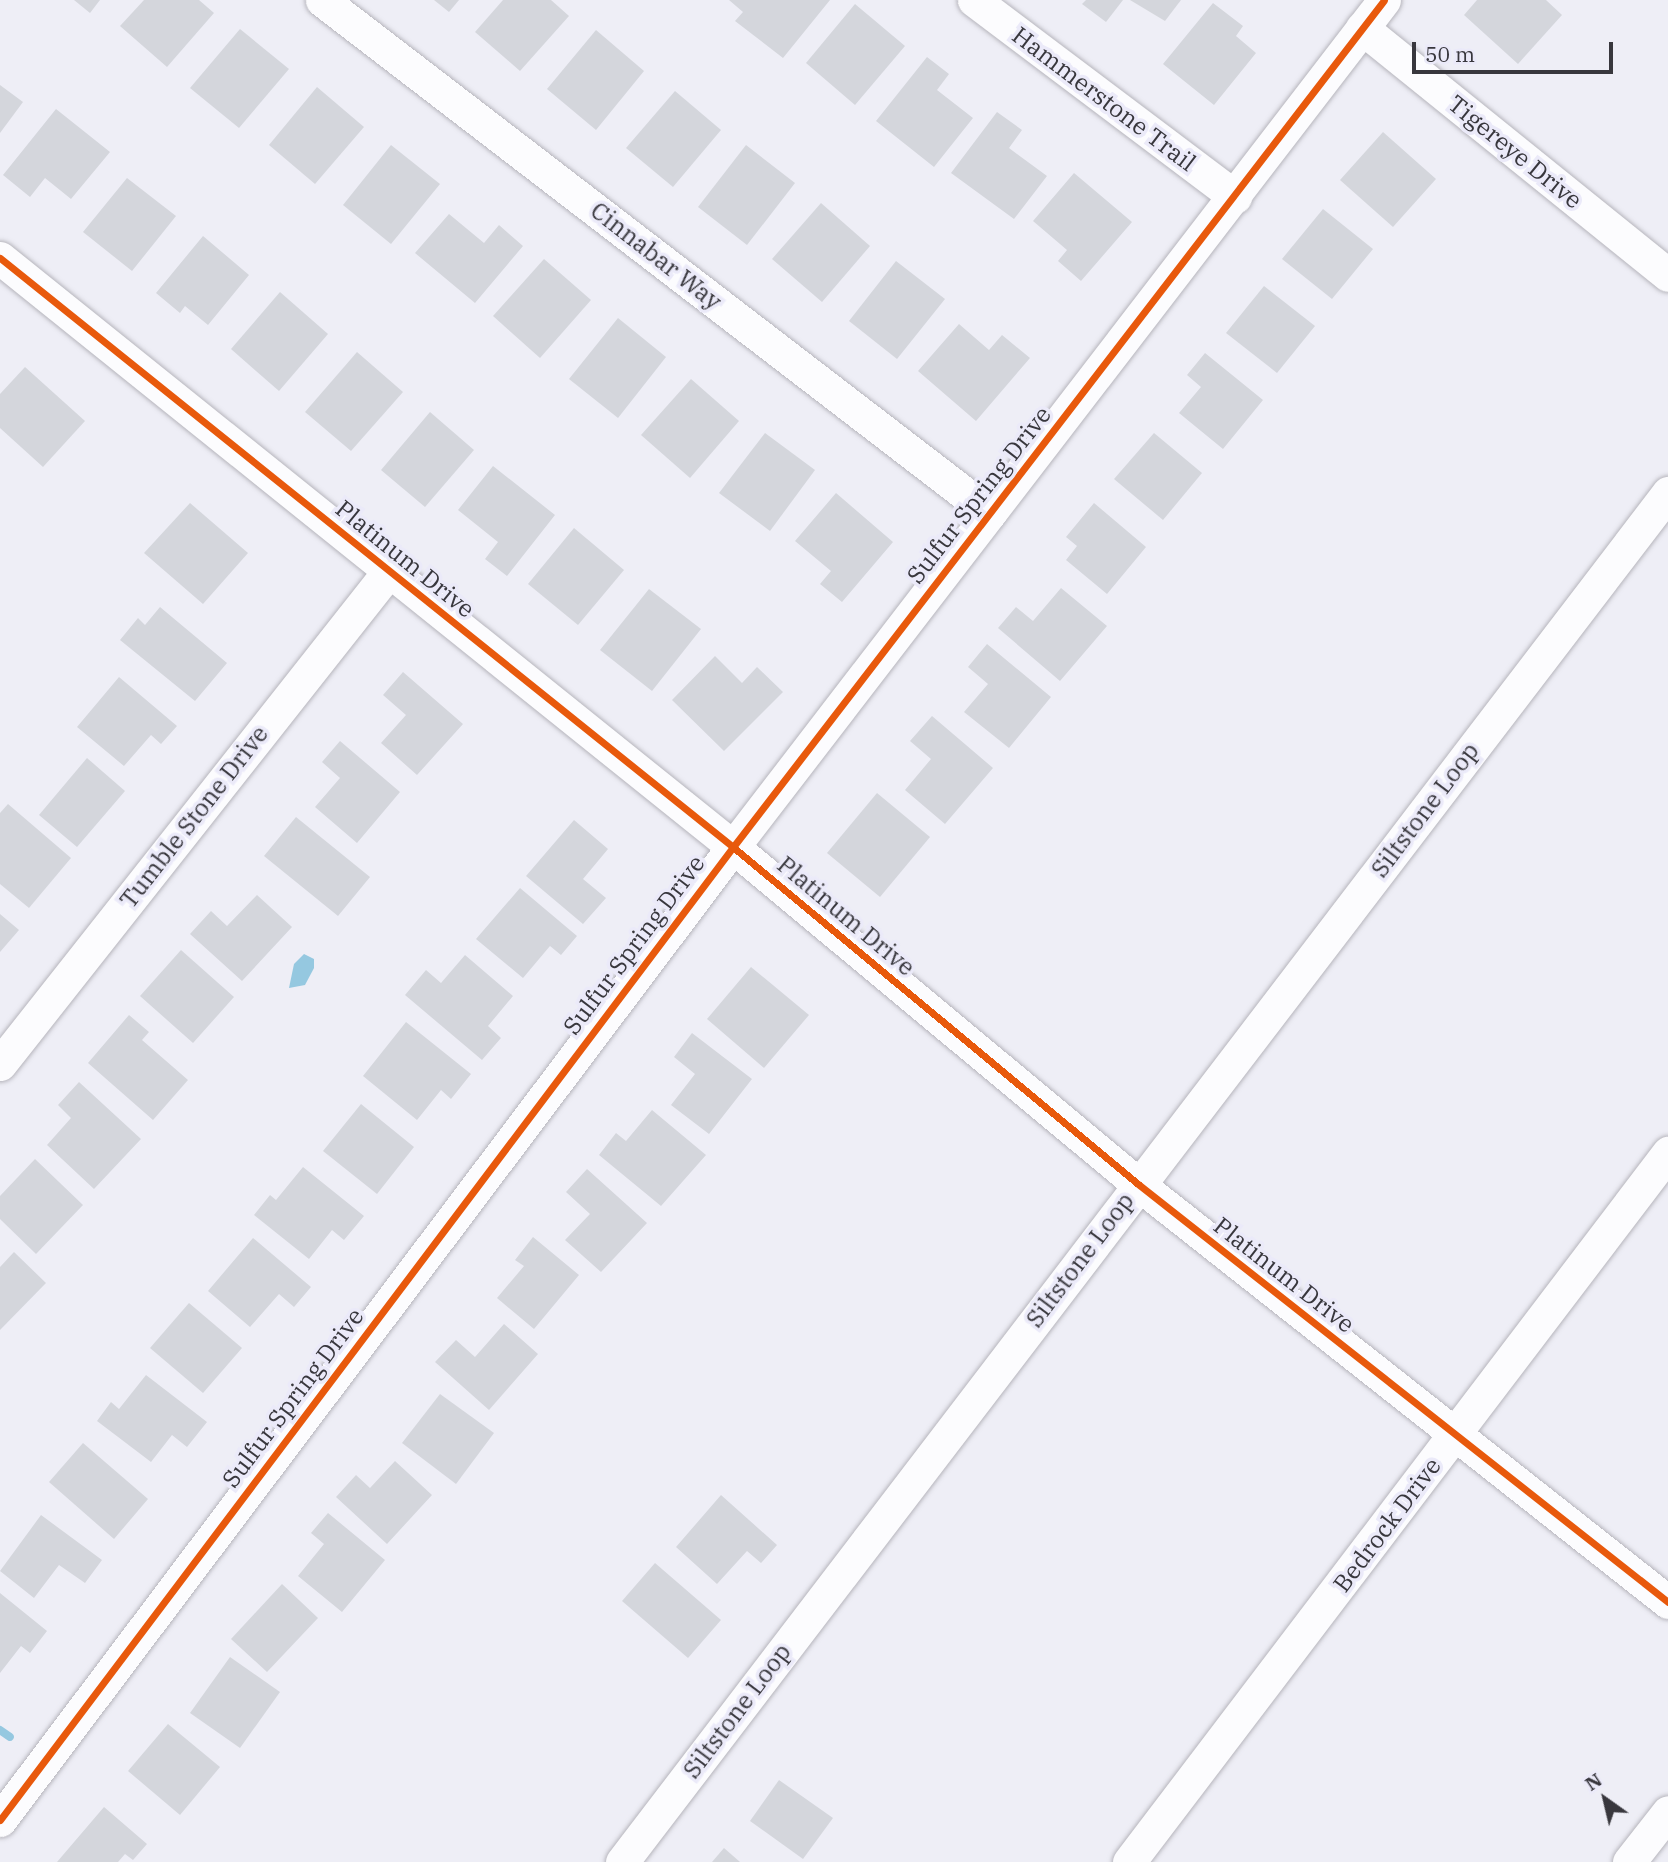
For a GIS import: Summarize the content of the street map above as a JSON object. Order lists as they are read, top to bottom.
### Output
{
  "streets": {
    "street": [
      "Hammerstone Trail",
      "Tigereye Drive",
      "Cinnabar Way",
      "Sulfur Spring Drive",
      "Platinum Drive",
      "Siltstone Loop",
      "Tumble Stone Drive",
      "Bedrock Drive"
    ]
  },
  "crossings": [
    ["Hammerstone Trail", "Sulfur Spring Drive"],
    ["Tigereye Drive", "Sulfur Spring Drive"],
    ["Cinnabar Way", "Sulfur Spring Drive"],
    ["Sulfur Spring Drive", "Platinum Drive"],
    ["Platinum Drive", "Siltstone Loop"],
    ["Platinum Drive", "Tumble Stone Drive"],
    ["Platinum Drive", "Bedrock Drive"]
  ],
  "scale_bar": "50 m",
  "north": "top left"
}
